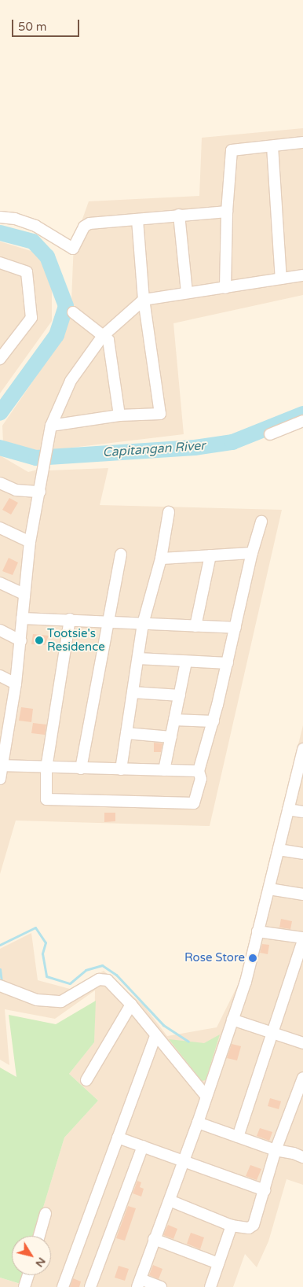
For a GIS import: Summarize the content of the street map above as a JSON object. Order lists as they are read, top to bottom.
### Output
{
  "water": ["Capitangan River"],
  "places": ["Tootsie's Residence", "Rose Store"],
  "scale_bar": "50 m",
  "north": "bottom right"
}
